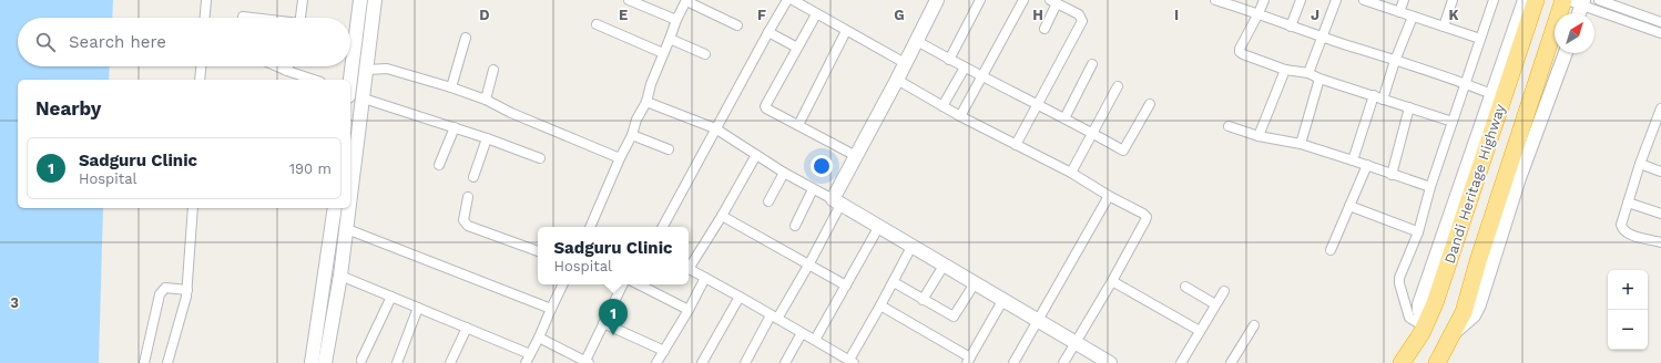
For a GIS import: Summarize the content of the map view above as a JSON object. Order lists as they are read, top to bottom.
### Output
{
  "streets": {
    "highway": ["Dandi Heritage Highway"]
  },
  "north": "top right",
  "page": {
    "search": "Search here",
    "heading": "Nearby",
    "list": [
      {
        "mark": "1",
        "name": "Sadguru Clinic",
        "note": "Hospital",
        "value": "190 m"
      }
    ],
    "popup": ["Sadguru Clinic", "Hospital"],
    "map_buttons": ["+", "−"],
    "pins": "1"
  },
  "grid": {
    "columns": [
      "D",
      "E",
      "F",
      "G",
      "H",
      "I",
      "J",
      "K"
    ],
    "rows": ["3"]
  }
}
